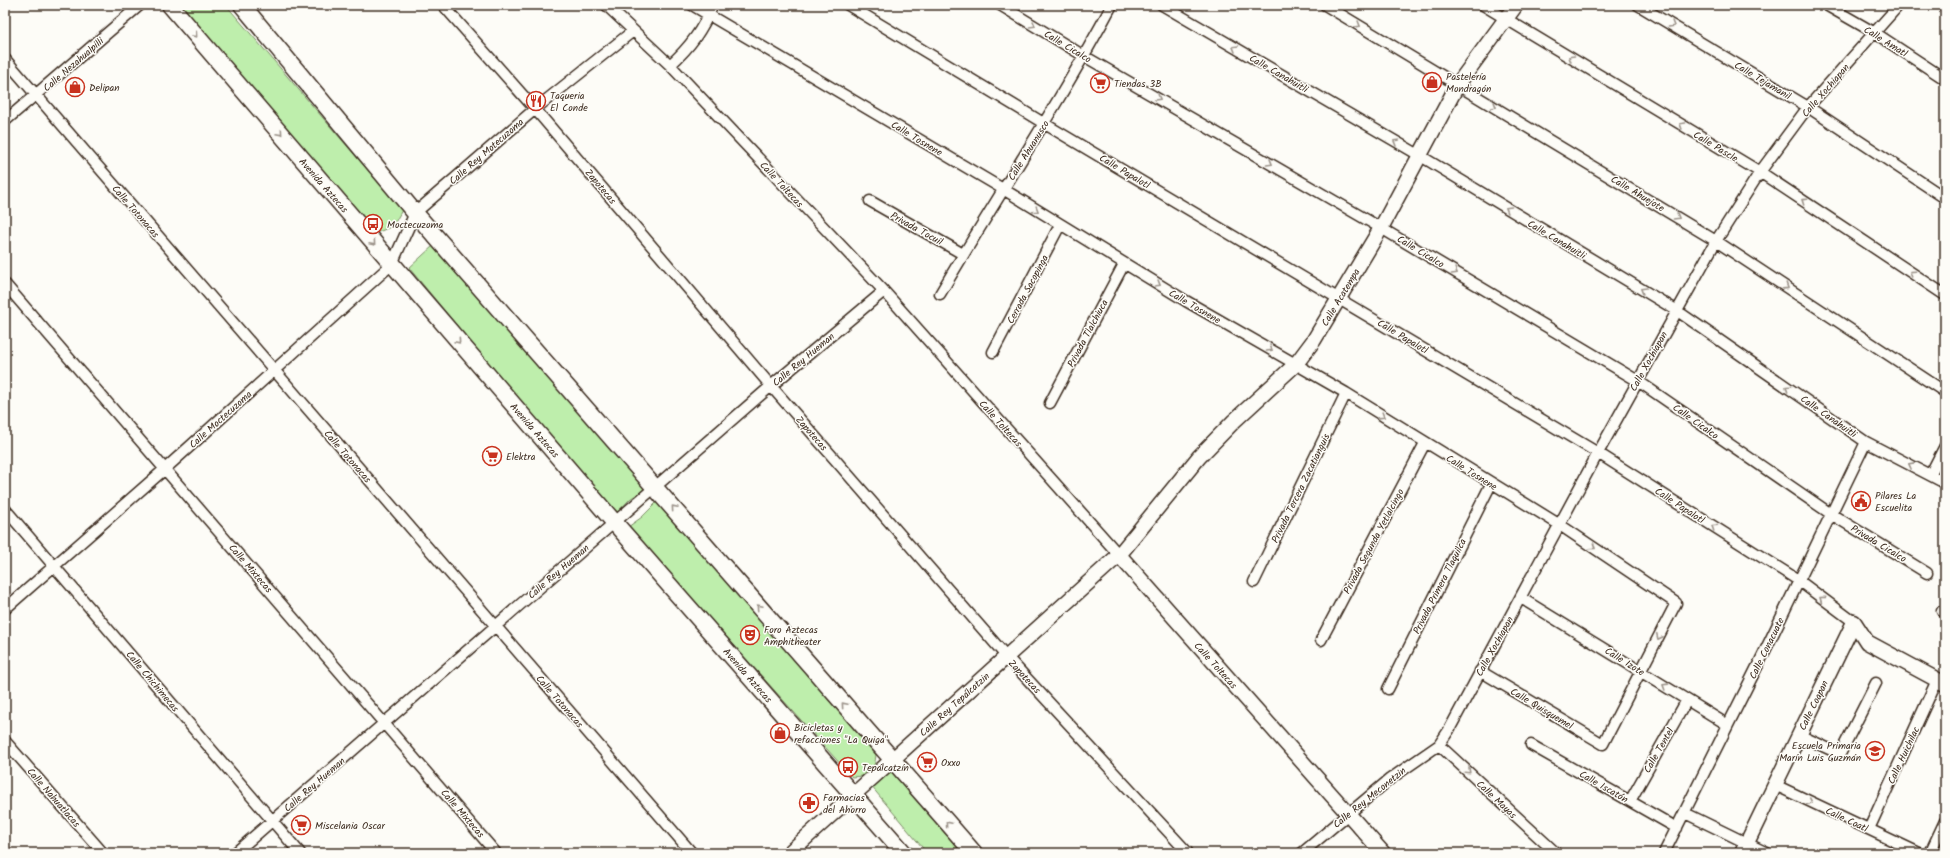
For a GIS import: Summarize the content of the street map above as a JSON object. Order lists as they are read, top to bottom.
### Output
{
  "streets": {
    "main road": ["Avenida Aztecas"],
    "street": [
      "Calle Amatl",
      "Calle Cicalco",
      "Calle Nezahualpilli",
      "Calle Canahuitli",
      "Calle Tejamanil",
      "Calle Xochiapan",
      "Calle Tosnene",
      "Calle Pascle",
      "Calle Ahuanusco",
      "Calle Rey Motecuzoma",
      "Calle Papalotl",
      "Calle Toltecas",
      "Zapotecas",
      "Calle Ahuejote",
      "Calle Totonacas",
      "Privada Tocuil",
      "Cerrada Sacopinga",
      "Calle Acatempa",
      "Privada Tlalchiuca",
      "Calle Rey Hueman",
      "Calle Moctecuzoma",
      "Privada Tercera Zacatianguis",
      "Privada Segunda Yetlalcingo",
      "Privada Cicalco",
      "Calle Mixtecas",
      "Privada Primera Tlaquilca",
      "Calle Conacuate",
      "Calle Izote",
      "Calle Chichimecas",
      "Calle Rey Tepálcatzin",
      "Calle Coapan",
      "Calle Quisquemel",
      "Calle Tentel",
      "Calle Huichilac",
      "Calle Iscatón",
      "Calle Nahuatlacas",
      "Calle Rey Meconetzin",
      "Calle Mayas",
      "Calle Coatl"
    ]
  },
  "crossings": [
    ["Calle Amatl", "Calle Xochiapan"],
    ["Calle Cicalco", "Calle Xochiapan"],
    ["Calle Cicalco", "Calle Ahuanusco"],
    ["Calle Cicalco", "Calle Acatempa"],
    ["Calle Cicalco", "Privada Cicalco"],
    ["Calle Cicalco", "Calle Conacuate"],
    ["Calle Nezahualpilli", "Calle Totonacas"],
    ["Calle Canahuitli", "Calle Xochiapan"],
    ["Calle Canahuitli", "Calle Acatempa"],
    ["Calle Canahuitli", "Calle Conacuate"],
    ["Calle Tejamanil", "Calle Xochiapan"],
    ["Calle Xochiapan", "Calle Tosnene"],
    ["Calle Xochiapan", "Calle Pascle"],
    ["Calle Xochiapan", "Calle Papalotl"],
    ["Calle Xochiapan", "Calle Ahuejote"],
    ["Calle Xochiapan", "Calle Izote"],
    ["Calle Xochiapan", "Calle Quisquemel"],
    ["Calle Xochiapan", "Calle Rey Meconetzin"],
    ["Calle Xochiapan", "Calle Mayas"],
    ["Calle Tosnene", "Calle Ahuanusco"],
    ["Calle Tosnene", "Cerrada Sacopinga"],
    ["Calle Tosnene", "Calle Acatempa"],
    ["Calle Tosnene", "Privada Tlalchiuca"],
    ["Calle Tosnene", "Privada Tercera Zacatianguis"],
    ["Calle Tosnene", "Privada Segunda Yetlalcingo"],
    ["Calle Tosnene", "Privada Primera Tlaquilca"],
    ["Calle Tosnene", "Calle Izote"],
    ["Calle Tosnene", "Calle Quisquemel"],
    ["Calle Pascle", "Calle Acatempa"],
    ["Calle Ahuanusco", "Calle Papalotl"],
    ["Calle Ahuanusco", "Privada Tocuil"],
    ["Calle Rey Motecuzoma", "Calle Toltecas"],
    ["Calle Rey Motecuzoma", "Zapotecas"],
    ["Calle Rey Motecuzoma", "Calle Moctecuzoma"],
    ["Calle Papalotl", "Calle Acatempa"],
    ["Calle Papalotl", "Calle Conacuate"],
    ["Calle Papalotl", "Calle Coapan"],
    ["Calle Papalotl", "Calle Huichilac"],
    ["Calle Toltecas", "Calle Acatempa"],
    ["Calle Toltecas", "Calle Rey Hueman"],
    ["Calle Toltecas", "Calle Rey Tepálcatzin"],
    ["Calle Toltecas", "Calle Rey Meconetzin"],
    ["Avenida Aztecas", "Calle Rey Hueman"],
    ["Avenida Aztecas", "Calle Moctecuzoma"],
    ["Avenida Aztecas", "Calle Rey Tepálcatzin"],
    ["Zapotecas", "Calle Rey Hueman"],
    ["Zapotecas", "Calle Rey Tepálcatzin"],
    ["Calle Ahuejote", "Calle Acatempa"],
    ["Calle Totonacas", "Calle Rey Hueman"],
    ["Calle Totonacas", "Calle Moctecuzoma"],
    ["Calle Acatempa", "Calle Rey Tepálcatzin"],
    ["Calle Rey Hueman", "Calle Mixtecas"],
    ["Calle Rey Hueman", "Calle Chichimecas"],
    ["Calle Moctecuzoma", "Calle Mixtecas"],
    ["Calle Moctecuzoma", "Calle Chichimecas"],
    ["Privada Cicalco", "Calle Conacuate"],
    ["Calle Conacuate", "Calle Izote"],
    ["Calle Conacuate", "Calle Iscatón"],
    ["Calle Izote", "Calle Quisquemel"],
    ["Calle Izote", "Calle Tentel"],
    ["Calle Coapan", "Calle Coatl"],
    ["Calle Tentel", "Calle Iscatón"],
    ["Calle Huichilac", "Calle Coatl"],
    ["Calle Rey Meconetzin", "Calle Mayas"]
  ],
  "one_way": [
    "Calle Cicalco",
    "Calle Canahuitli",
    "Calle Tejamanil",
    "Calle Tosnene",
    "Calle Pascle",
    "Calle Ahuejote",
    "Calle Mayas",
    "Calle Coatl"
  ],
  "places": {
    "shop": ["Pastelería Mondragón", "Delipan", "Bicicletas y refacciones \"La Quiga\""],
    "supermarket": [
      "Tiendas 3B",
      "Elektra",
      "Oxxo",
      "Miscelania Oscar"
    ],
    "restaurant": ["Taqueria El Conde"],
    "bus stop": ["Moctecuzoma", "Tepálcatzín"],
    "public building": ["Pilares La Escuelita"],
    "theatre": ["Foro Aztecas Amphitheater"],
    "school or university": ["Escuela Primaria Marín Luis Guzmán"],
    "pharmacy": ["Farmacias del Ahorro"]
  }
}
